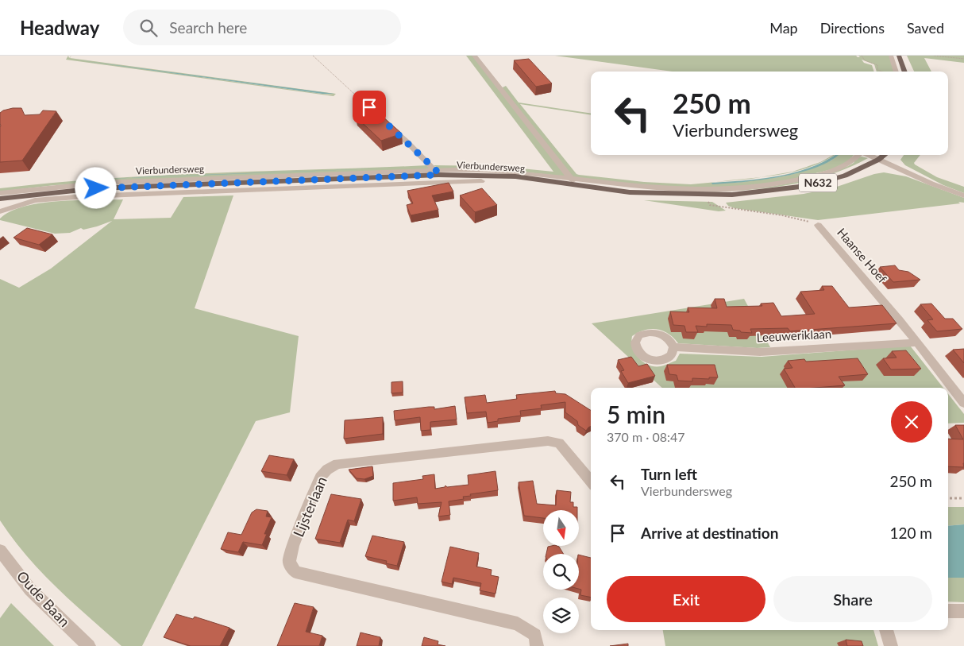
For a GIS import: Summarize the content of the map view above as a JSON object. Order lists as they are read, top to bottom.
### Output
{
  "streets": {
    "main road": ["Vierbundersweg", "N632"],
    "street": [
      "Haanse Hoef",
      "Leeuweriklaan",
      "Lijsterlaan",
      "Oude Baan"
    ]
  },
  "crossings": [
    ["Haanse Hoef", "Leeuweriklaan"]
  ],
  "north": "bottom",
  "page": {
    "header": "Headway",
    "search": "Search here",
    "nav": ["Map", "Directions", "Saved"],
    "turn": ["250 m", "Vierbundersweg"],
    "heading": ["5 min", "370 m · 08:47"],
    "list": [
      {
        "name": "Turn left",
        "note": "Vierbundersweg",
        "value": "250 m"
      },
      {
        "name": "Arrive at destination",
        "value": "120 m"
      }
    ],
    "buttons": ["Exit", "Share"]
  }
}
